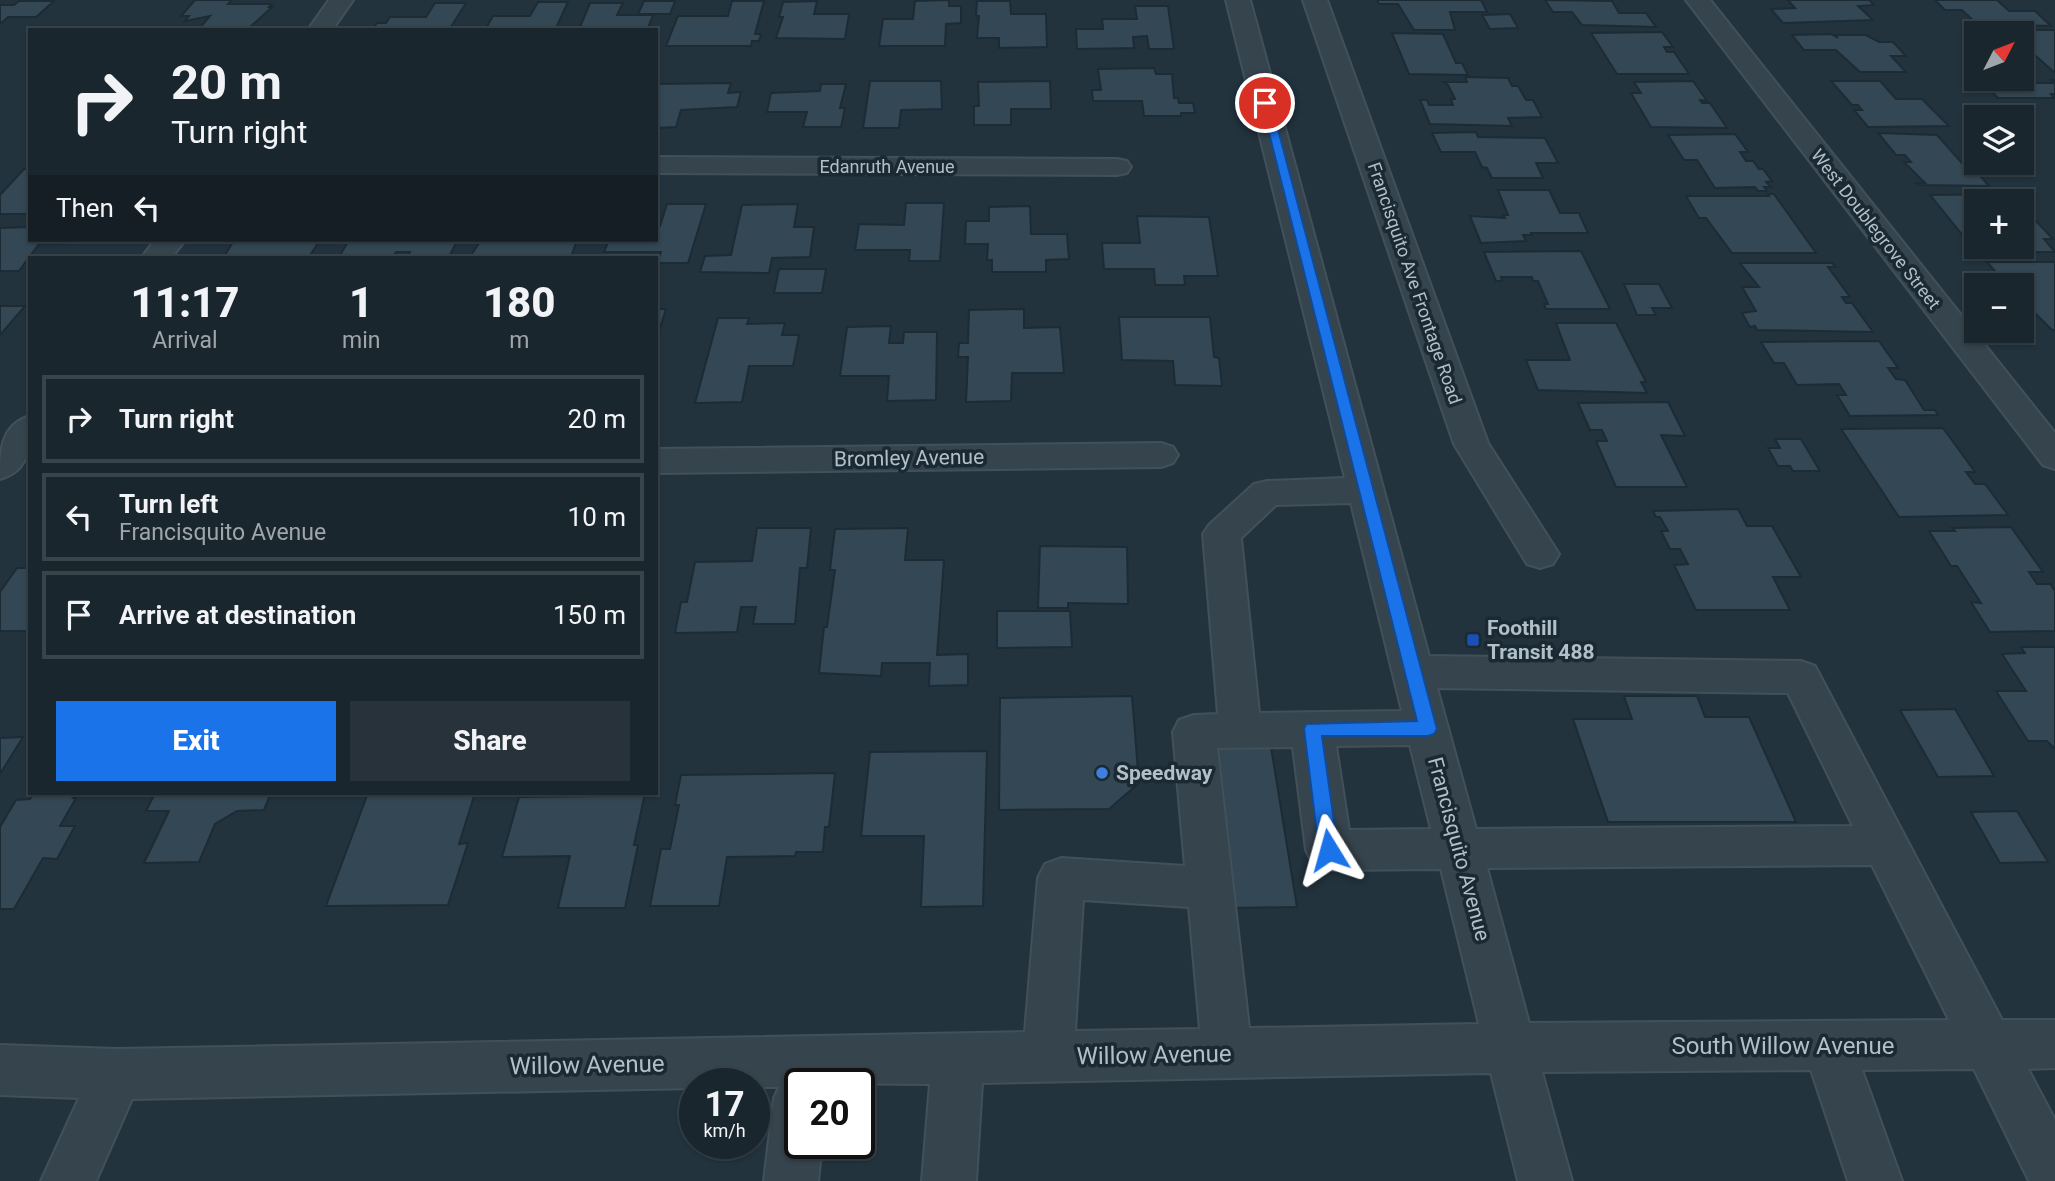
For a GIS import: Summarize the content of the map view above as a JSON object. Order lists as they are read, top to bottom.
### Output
{
  "streets": {
    "street": [
      "Edanruth Avenue",
      "West Doublegrove Street",
      "Francisquito Ave Frontage Road",
      "Bromley Avenue",
      "Francisquito Avenue",
      "South Willow Avenue",
      "Willow Avenue"
    ]
  },
  "crossings": [
    ["Francisquito Avenue", "South Willow Avenue"],
    ["Francisquito Avenue", "Willow Avenue"],
    ["South Willow Avenue", "Willow Avenue"]
  ],
  "places": {
    "transit": ["Foothill Transit 488"],
    "other": ["Speedway"]
  },
  "north": "top right",
  "page": {
    "map_buttons": ["+", "−"],
    "turn": ["20 m", "Turn right"],
    "then": "Then",
    "eta": [
      "11:17",
      "Arrival",
      "1",
      "min",
      "180",
      "m"
    ],
    "list": [
      {
        "name": "Turn right",
        "value": "20 m"
      },
      {
        "name": "Turn left",
        "note": "Francisquito Avenue",
        "value": "10 m"
      },
      {
        "name": "Arrive at destination",
        "value": "150 m"
      }
    ],
    "buttons": ["Exit", "Share"],
    "speed": "17 km/h",
    "limit": "20"
  }
}
